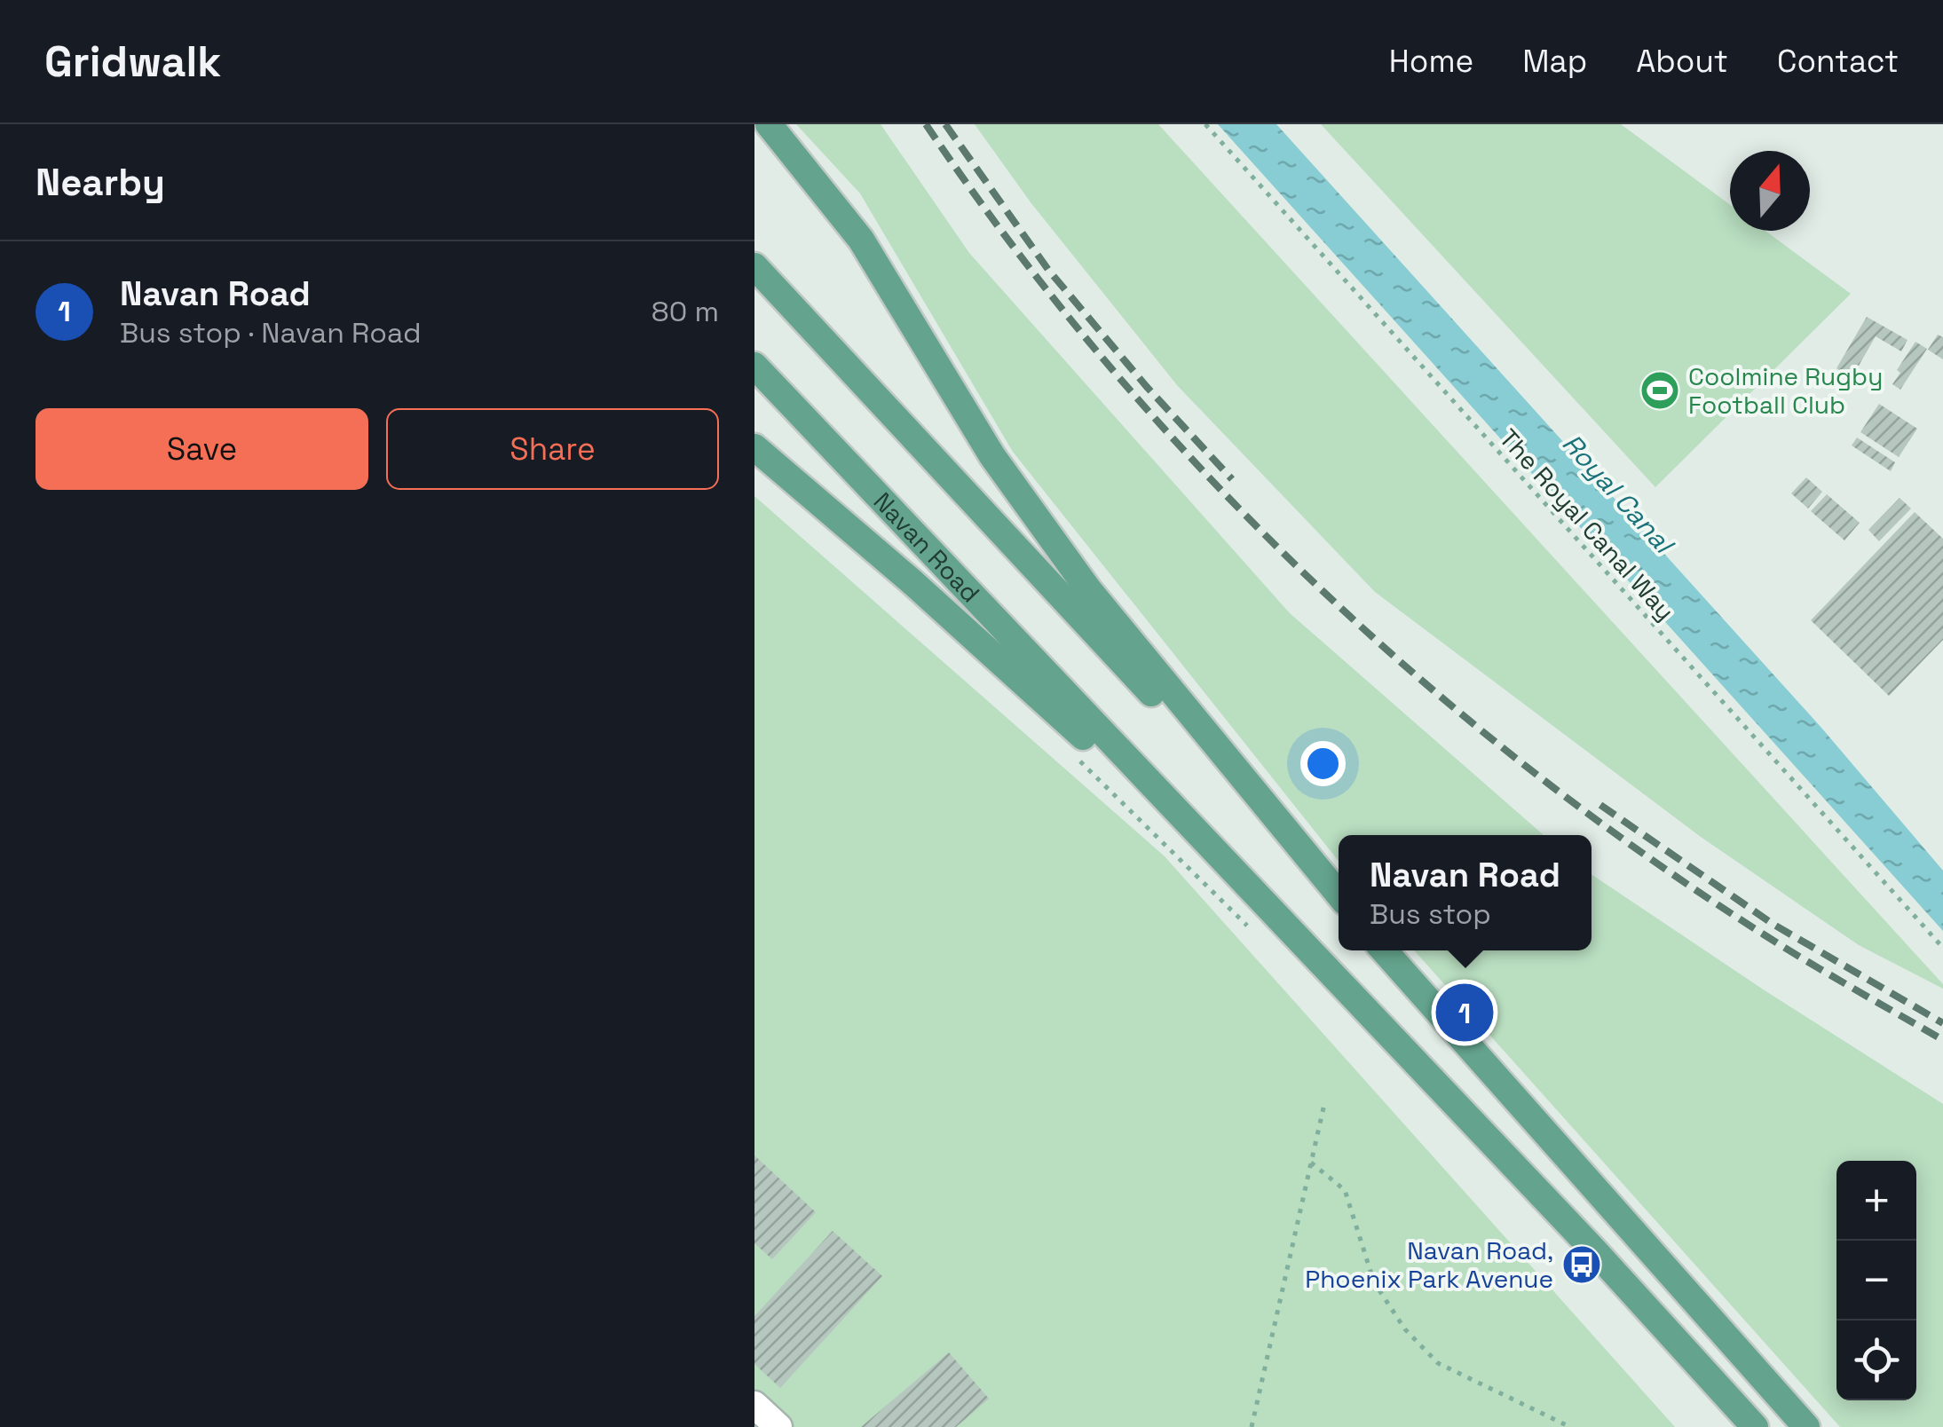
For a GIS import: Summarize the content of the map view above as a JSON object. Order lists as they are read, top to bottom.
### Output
{
  "streets": {
    "main road": ["Navan Road"],
    "path": ["The Royal Canal Way"]
  },
  "water": ["Royal Canal"],
  "places": {
    "sports": ["Coolmine Rugby Football Club"],
    "bus stop": ["Navan Road, Phoenix Park Avenue"]
  },
  "north": "top",
  "page": {
    "header": "Gridwalk",
    "nav": [
      "Home",
      "Map",
      "About",
      "Contact"
    ],
    "heading": "Nearby",
    "list": [
      {
        "mark": "1",
        "name": "Navan Road",
        "note": "Bus stop · Navan Road",
        "value": "80 m"
      }
    ],
    "buttons": ["Save", "Share"],
    "popup": ["Navan Road", "Bus stop"],
    "pins": "1",
    "map_buttons": ["+", "−"]
  }
}
